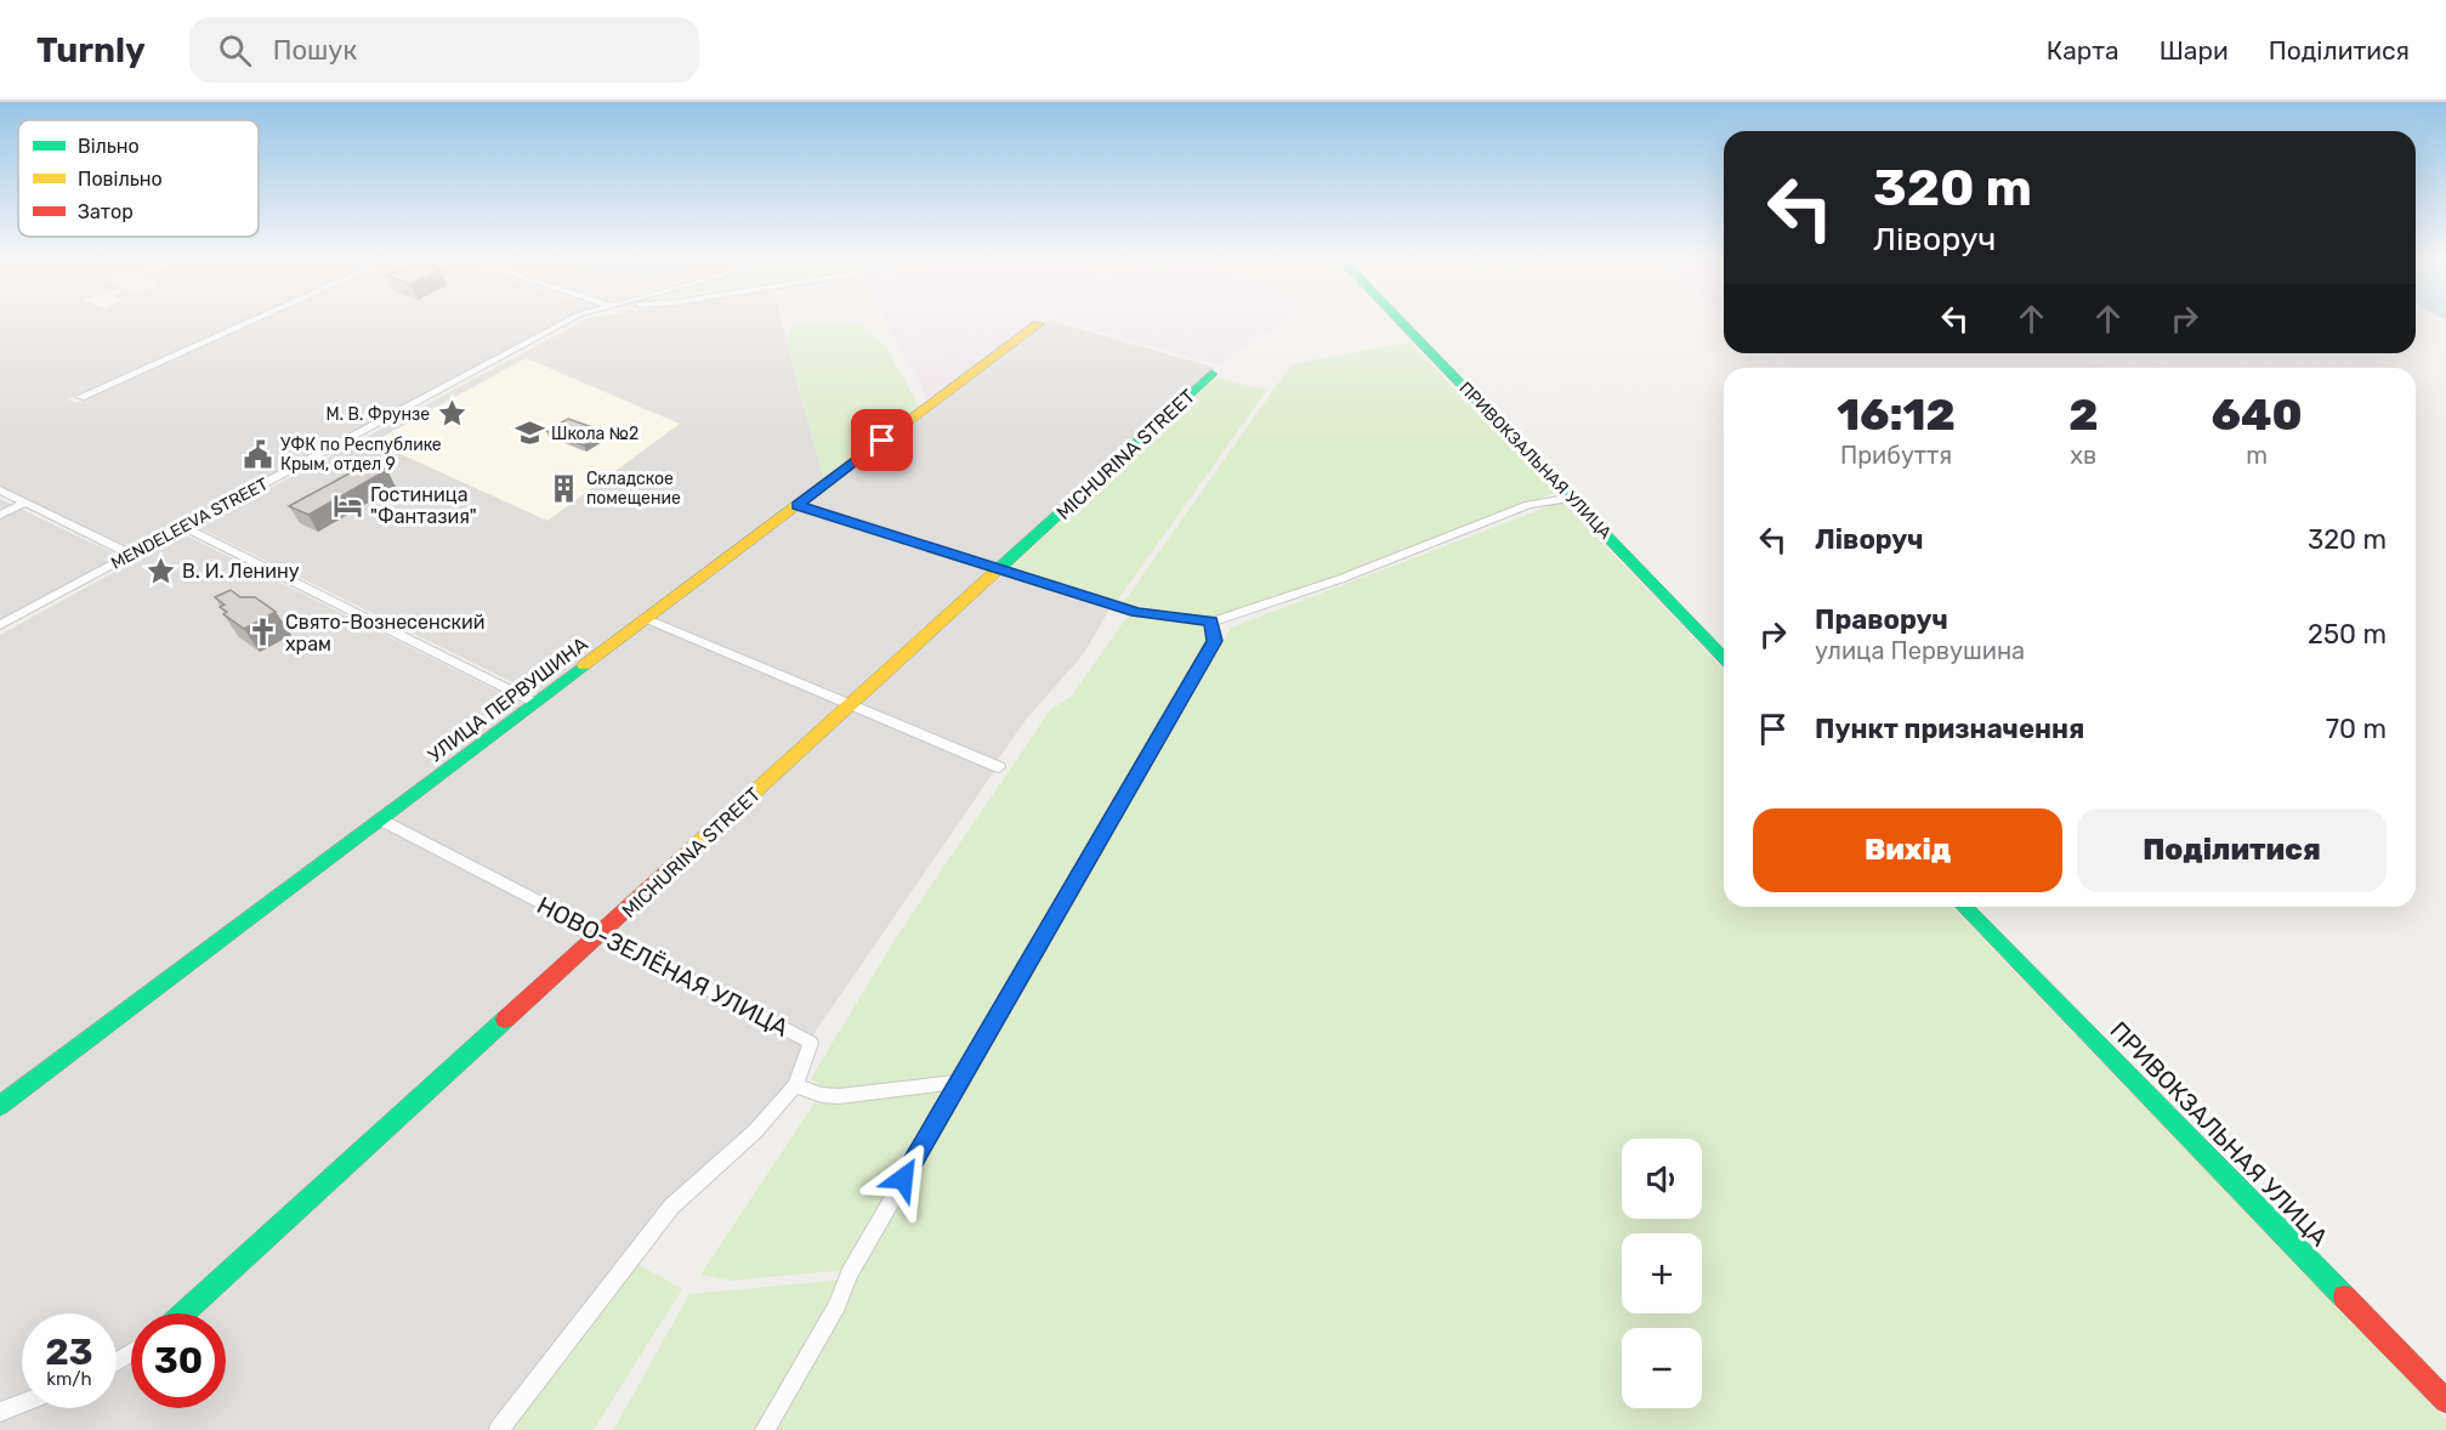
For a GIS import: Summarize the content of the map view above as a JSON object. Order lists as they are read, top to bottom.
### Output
{
  "streets": {
    "street": [
      "MICHURINA STREET",
      "ПРИВОКЗАЛЬНАЯ УЛИЦА",
      "MENDELEEVA STREET",
      "УЛИЦА ПЕРВУШИНА",
      "НОВО-ЗЕЛЁНАЯ УЛИЦА"
    ]
  },
  "crossings": [
    ["MICHURINA STREET", "НОВО-ЗЕЛЁНАЯ УЛИЦА"],
    ["УЛИЦА ПЕРВУШИНА", "НОВО-ЗЕЛЁНАЯ УЛИЦА"]
  ],
  "places": {
    "place": ["М. В. Фрунзе", "В. И. Ленину"],
    "school or university": ["Школа №2"],
    "public building": ["УФК по Республике Крым, отдел 9"],
    "building": ["Складское помещение"],
    "hotel": ["Гостиница \"Фантазия\""],
    "church": ["Свято-Вознесенский храм"]
  },
  "legend": ["Вільно", "Повільно", "Затор"],
  "page": {
    "header": "Turnly",
    "search": "Пошук",
    "nav": ["Карта", "Шари", "Поділитися"],
    "turn": ["320 m", "Ліворуч"],
    "eta": [
      "16:12",
      "Прибуття",
      "2",
      "хв",
      "640",
      "m"
    ],
    "list": [
      {
        "name": "Ліворуч",
        "value": "320 m"
      },
      {
        "name": "Праворуч",
        "note": "улица Первушина",
        "value": "250 m"
      },
      {
        "name": "Пункт призначення",
        "value": "70 m"
      }
    ],
    "buttons": ["Вихід", "Поділитися"],
    "map_buttons": ["+", "−"],
    "speed": "23 km/h",
    "limit": "30"
  }
}
